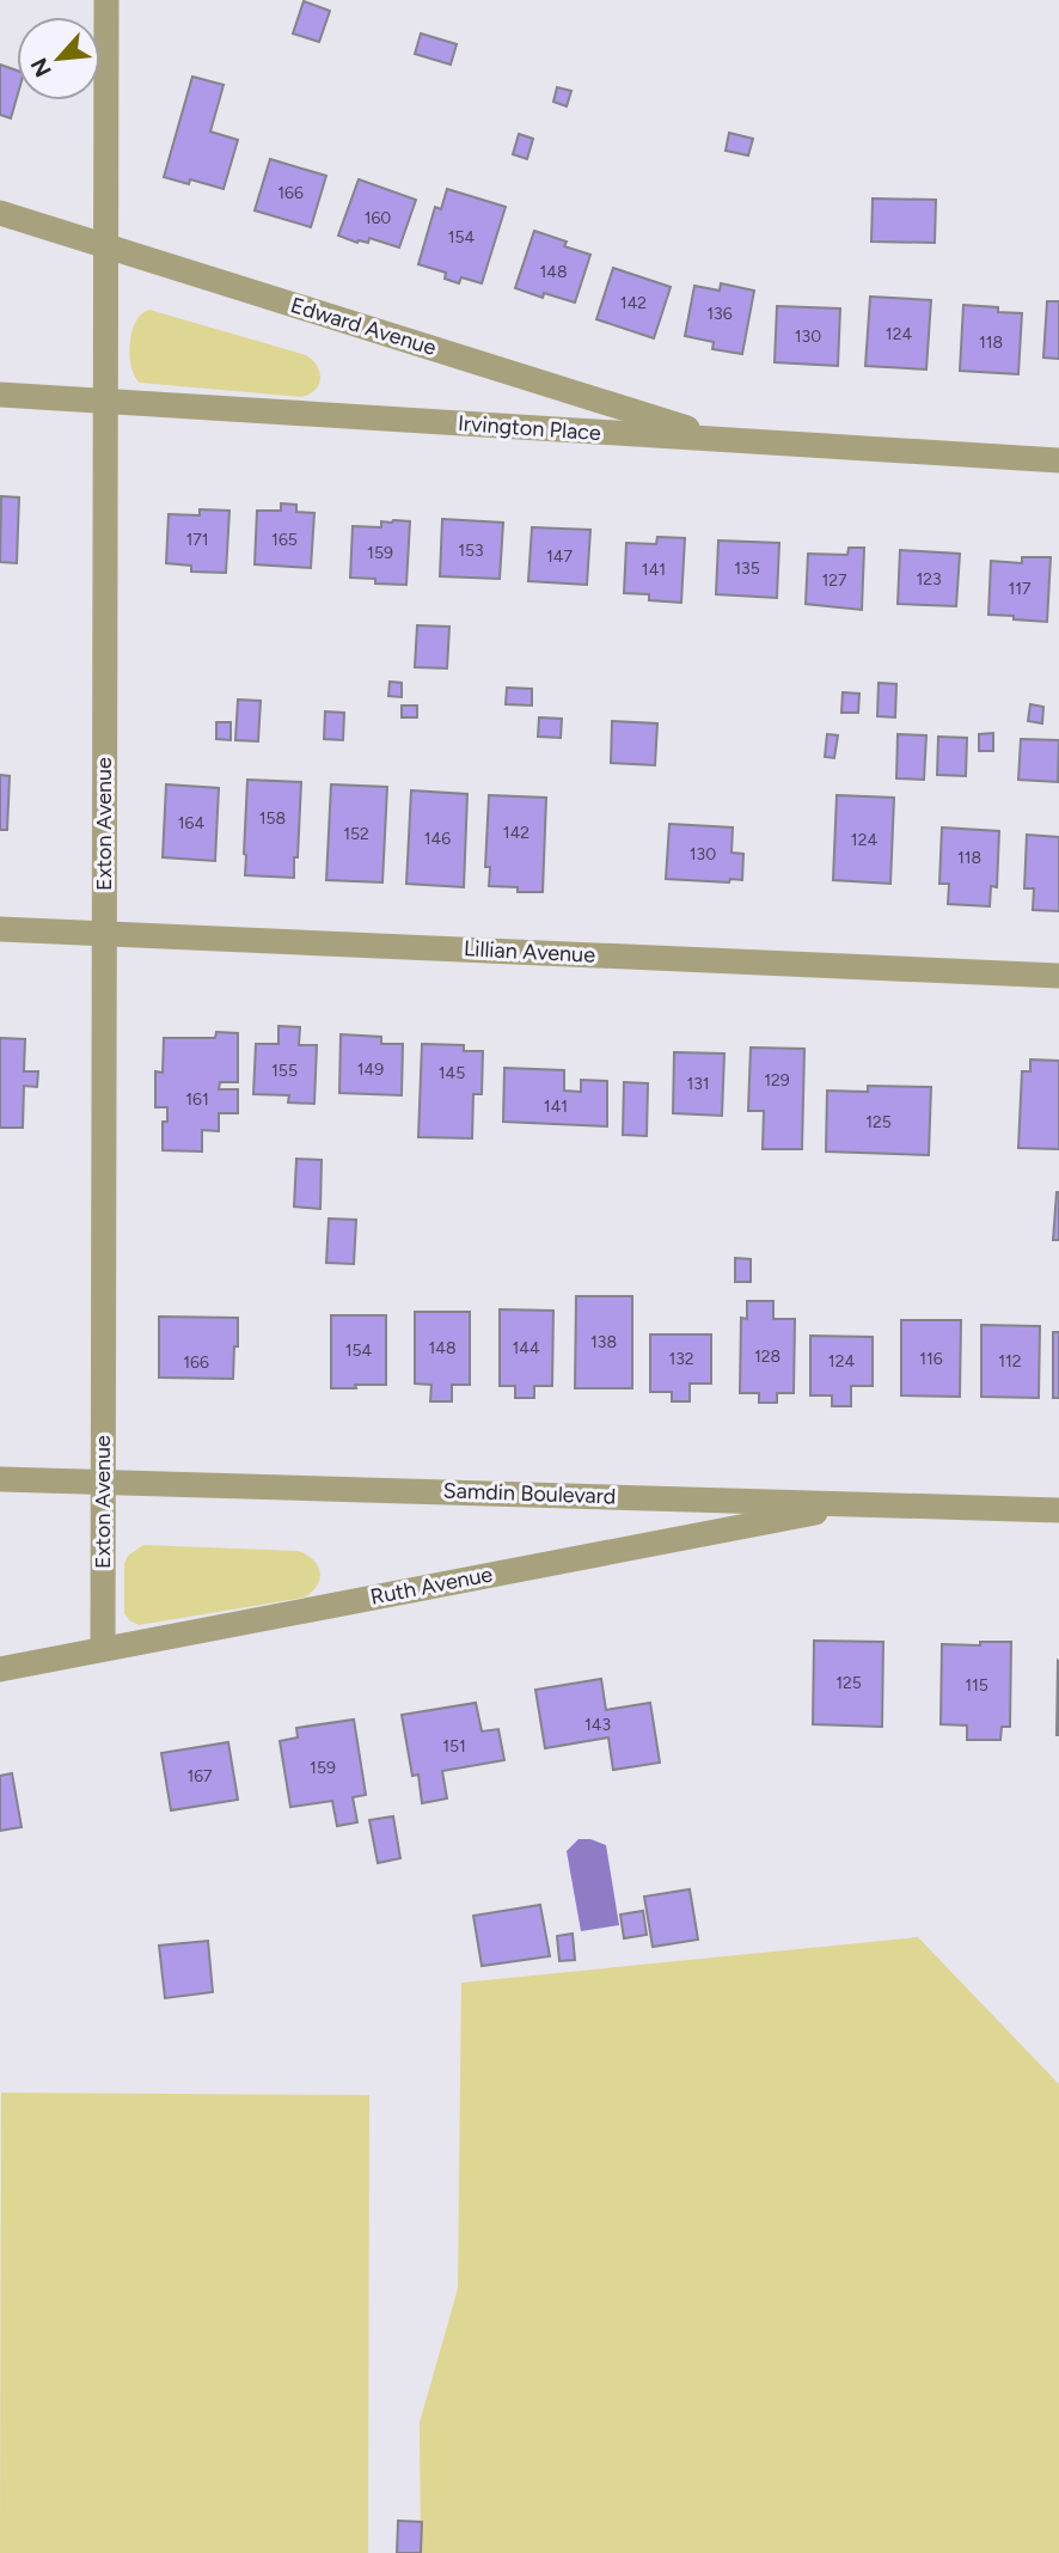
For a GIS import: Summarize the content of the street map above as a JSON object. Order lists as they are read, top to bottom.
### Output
{
  "streets": {
    "street": [
      "Edward Avenue",
      "Irvington Place",
      "Exton Avenue",
      "Lillian Avenue",
      "Samdin Boulevard",
      "Ruth Avenue"
    ]
  },
  "crossings": [
    ["Edward Avenue", "Irvington Place"],
    ["Edward Avenue", "Exton Avenue"],
    ["Irvington Place", "Exton Avenue"],
    ["Exton Avenue", "Lillian Avenue"],
    ["Exton Avenue", "Samdin Boulevard"],
    ["Exton Avenue", "Ruth Avenue"],
    ["Samdin Boulevard", "Ruth Avenue"]
  ],
  "house_numbers": [
    "166",
    "160",
    "154",
    "148",
    "142",
    "136",
    "124",
    "130",
    "118",
    "171",
    "165",
    "153",
    "159",
    "147",
    "135",
    "141",
    "123",
    "127",
    "117",
    "158",
    "164",
    "142",
    "152",
    "146",
    "124",
    "130",
    "118",
    "149",
    "155",
    "145",
    "129",
    "131",
    "161",
    "141",
    "125",
    "138",
    "148",
    "144",
    "154",
    "128",
    "132",
    "116",
    "124",
    "112",
    "166",
    "125",
    "115",
    "143",
    "151",
    "159",
    "167"
  ],
  "north": "bottom left"
}
